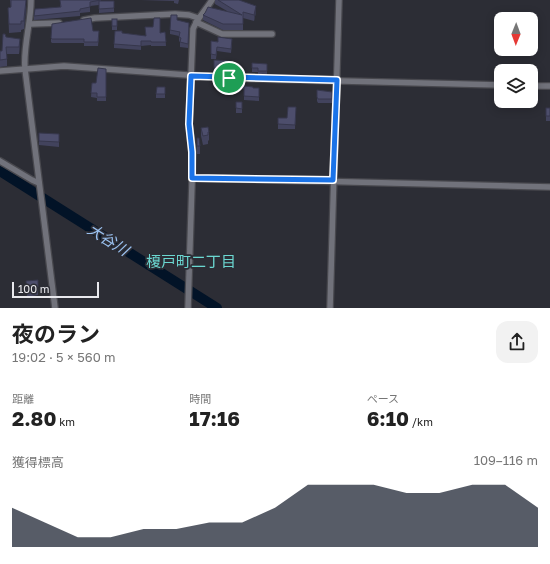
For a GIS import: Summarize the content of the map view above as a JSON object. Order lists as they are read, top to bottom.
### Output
{
  "districts": ["榎戸町二丁目"],
  "water": ["大谷川"],
  "scale_bar": "100 m",
  "north": "bottom",
  "page": {
    "scale": "100 m",
    "heading": ["夜のラン", "19:02 · 5 × 560 m"],
    "stats": [
      ["距離", "2.80 km"],
      ["時間", "17:16"],
      ["ペース", "6:10 /km"]
    ],
    "chart": ["獲得標高", "109–116 m"]
  }
}
